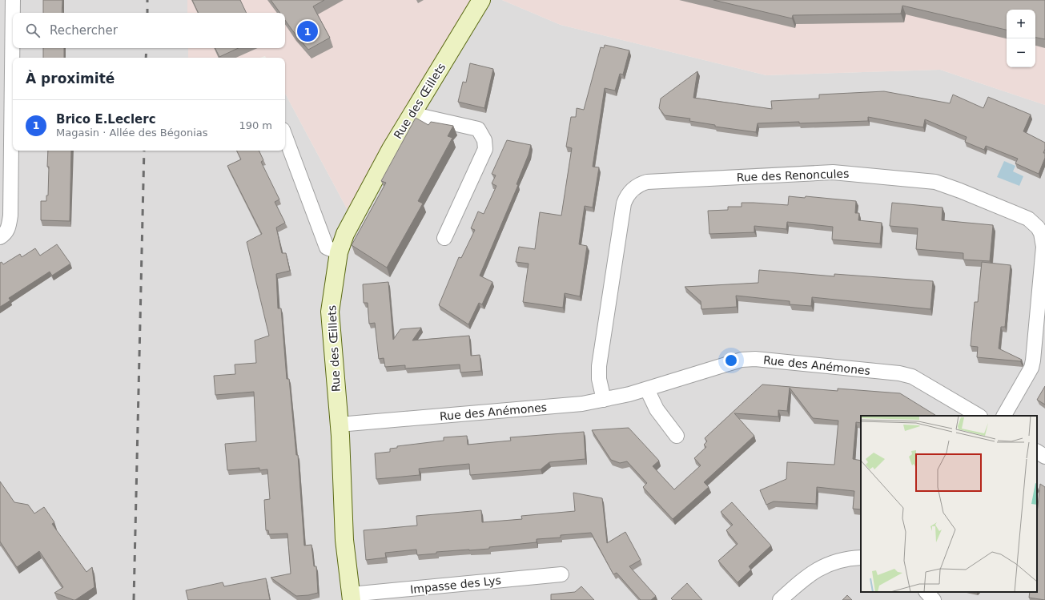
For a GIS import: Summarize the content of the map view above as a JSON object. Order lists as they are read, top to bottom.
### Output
{
  "streets": {
    "street": [
      "Rue des Œillets",
      "Rue des Renoncules",
      "Rue des Anémones",
      "Impasse des Lys"
    ]
  },
  "crossings": [
    ["Rue des Œillets", "Rue des Anémones"],
    ["Rue des Œillets", "Impasse des Lys"],
    ["Rue des Renoncules", "Rue des Anémones"]
  ],
  "page": {
    "map_buttons": ["+", "−"],
    "search": "Rechercher",
    "pins": "1",
    "heading": "À proximité",
    "list": [
      {
        "mark": "1",
        "name": "Brico E.Leclerc",
        "note": "Magasin · Allée des Bégonias",
        "value": "190 m"
      }
    ]
  }
}
